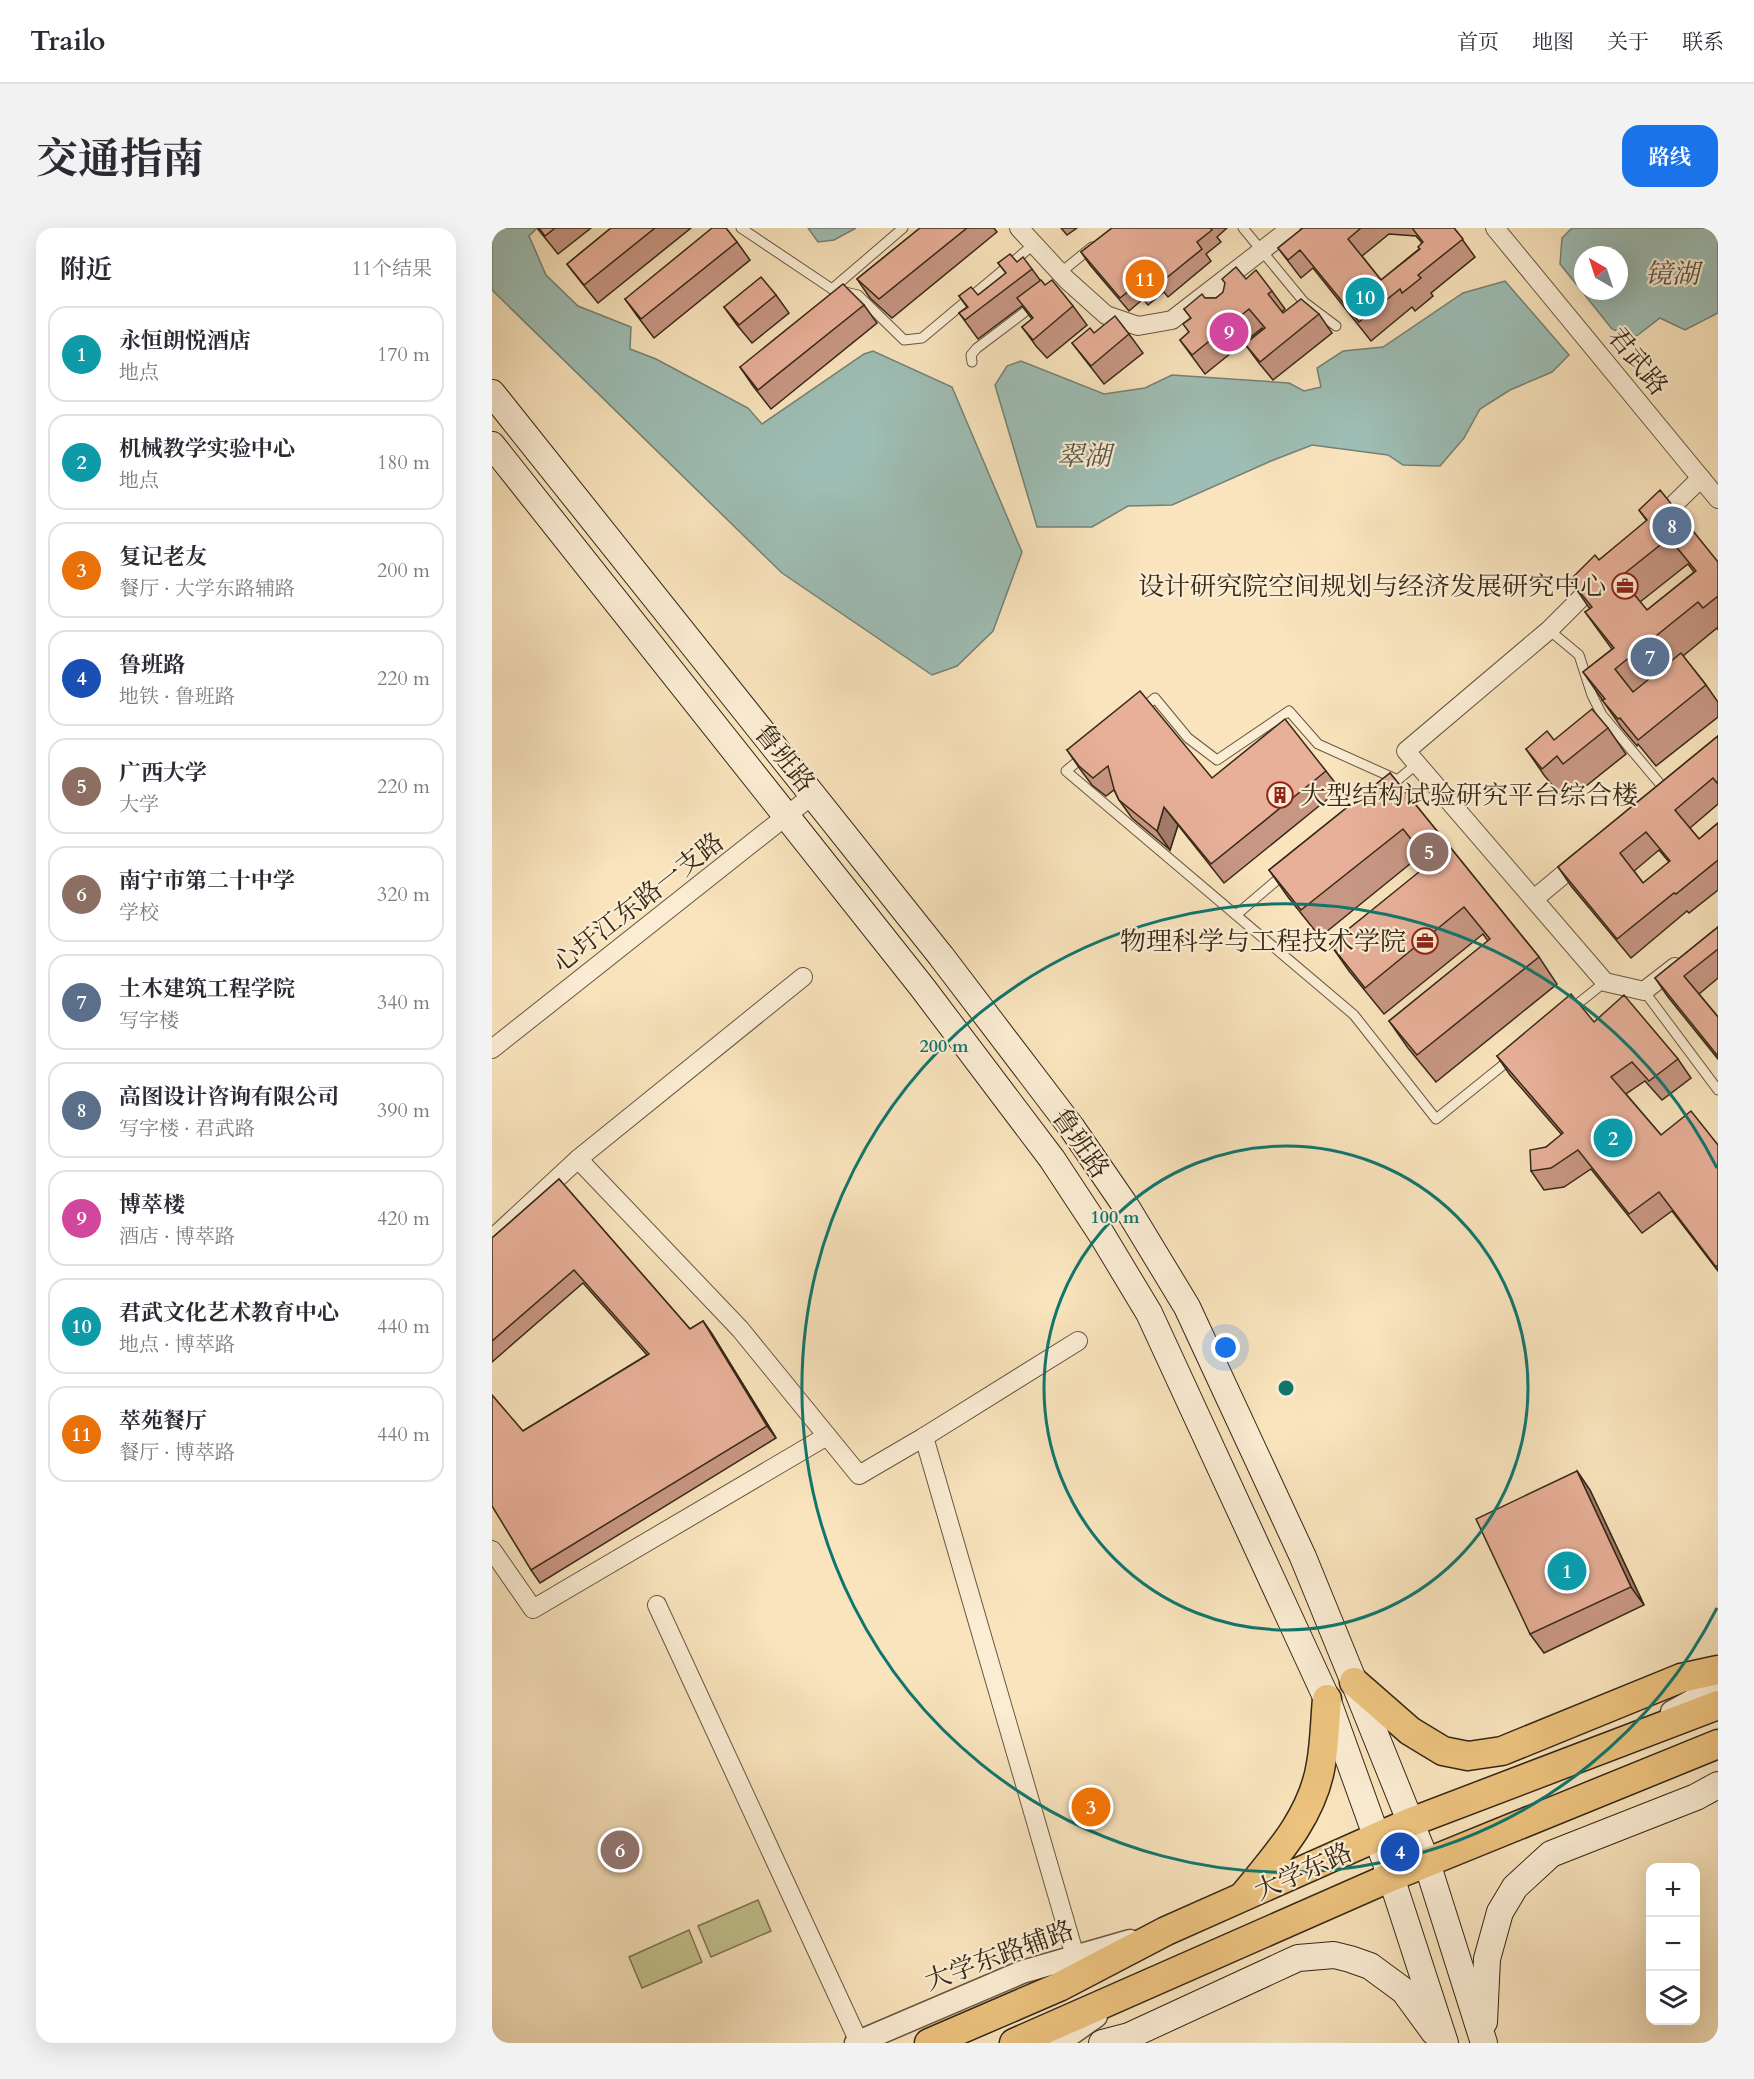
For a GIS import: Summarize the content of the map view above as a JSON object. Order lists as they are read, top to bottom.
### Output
{
  "streets": {
    "main road": ["鲁班路", "大学东路"],
    "street": ["君武路", "心圩江东路一支路", "大学东路辅路"]
  },
  "crossings": [
    ["鲁班路", "心圩江东路一支路"],
    ["鲁班路", "大学东路"],
    ["大学东路", "大学东路辅路"]
  ],
  "water": ["镜湖", "翠湖"],
  "places": {
    "office": ["设计研究院空间规划与经济发展研究中心", "物理科学与工程技术学院"],
    "building": ["大型结构试验研究平台综合楼"]
  },
  "north": "top left",
  "page": {
    "header": "Trailo",
    "nav": [
      "首页",
      "地图",
      "关于",
      "联系"
    ],
    "title": "交通指南",
    "buttons": "路线",
    "heading": ["附近", "11个结果"],
    "pins": [
      "11",
      "10",
      "9",
      "8",
      "7",
      "5",
      "2",
      "1",
      "3",
      "6",
      "4"
    ],
    "list": [
      {
        "mark": "1",
        "name": "永恒朗悦酒店",
        "note": "地点",
        "value": "170 m"
      },
      {
        "mark": "2",
        "name": "机械教学实验中心",
        "note": "地点",
        "value": "180 m"
      },
      {
        "mark": "3",
        "name": "复记老友",
        "note": "餐厅 · 大学东路辅路",
        "value": "200 m"
      },
      {
        "mark": "4",
        "name": "鲁班路",
        "note": "地铁 · 鲁班路",
        "value": "220 m"
      },
      {
        "mark": "5",
        "name": "广西大学",
        "note": "大学",
        "value": "220 m"
      },
      {
        "mark": "6",
        "name": "南宁市第二十中学",
        "note": "学校",
        "value": "320 m"
      },
      {
        "mark": "7",
        "name": "土木建筑工程学院",
        "note": "写字楼",
        "value": "340 m"
      },
      {
        "mark": "8",
        "name": "高图设计咨询有限公司",
        "note": "写字楼 · 君武路",
        "value": "390 m"
      },
      {
        "mark": "9",
        "name": "博萃楼",
        "note": "酒店 · 博萃路",
        "value": "420 m"
      },
      {
        "mark": "10",
        "name": "君武文化艺术教育中心",
        "note": "地点 · 博萃路",
        "value": "440 m"
      },
      {
        "mark": "11",
        "name": "萃苑餐厅",
        "note": "餐厅 · 博萃路",
        "value": "440 m"
      }
    ],
    "map_buttons": ["+", "−"]
  },
  "rings": ["200 m", "100 m"]
}
